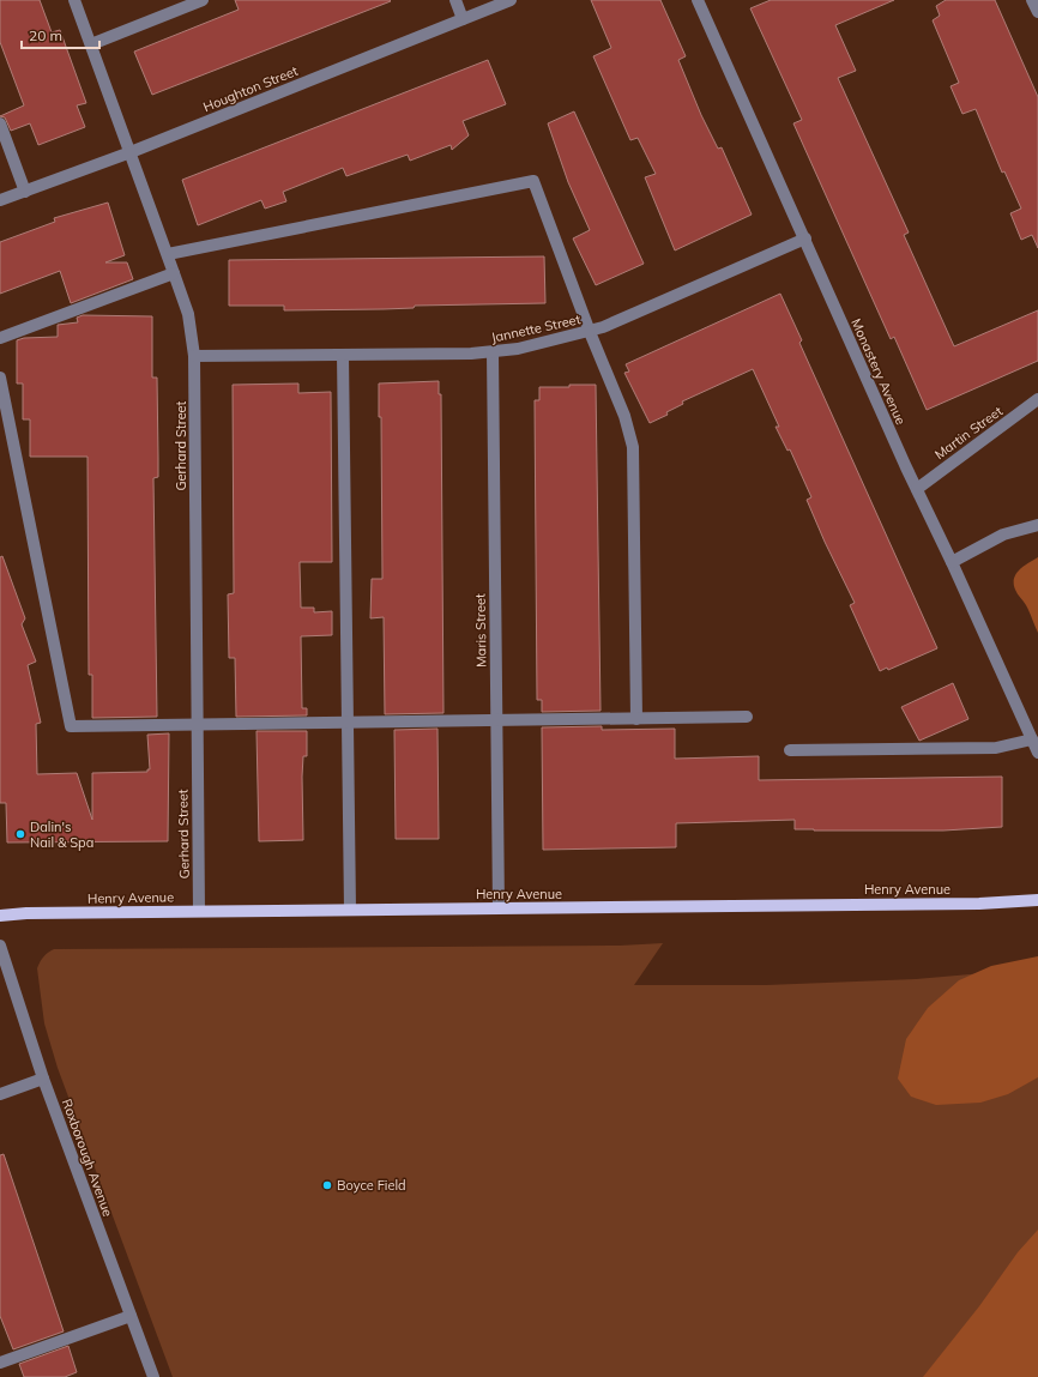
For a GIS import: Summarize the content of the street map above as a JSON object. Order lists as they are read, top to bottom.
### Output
{
  "streets": {
    "main road": ["Henry Avenue"],
    "street": [
      "Houghton Street",
      "Jannette Street",
      "Monastery Avenue",
      "Martin Street",
      "Gerhard Street",
      "Maris Street",
      "Roxborough Avenue"
    ]
  },
  "crossings": [
    ["Houghton Street", "Gerhard Street"],
    ["Jannette Street", "Monastery Avenue"],
    ["Jannette Street", "Gerhard Street"],
    ["Jannette Street", "Maris Street"],
    ["Monastery Avenue", "Martin Street"],
    ["Gerhard Street", "Henry Avenue"],
    ["Maris Street", "Henry Avenue"]
  ],
  "places": ["Dalin's Nail & Spa", "Boyce Field"],
  "scale_bar": "20 m"
}
